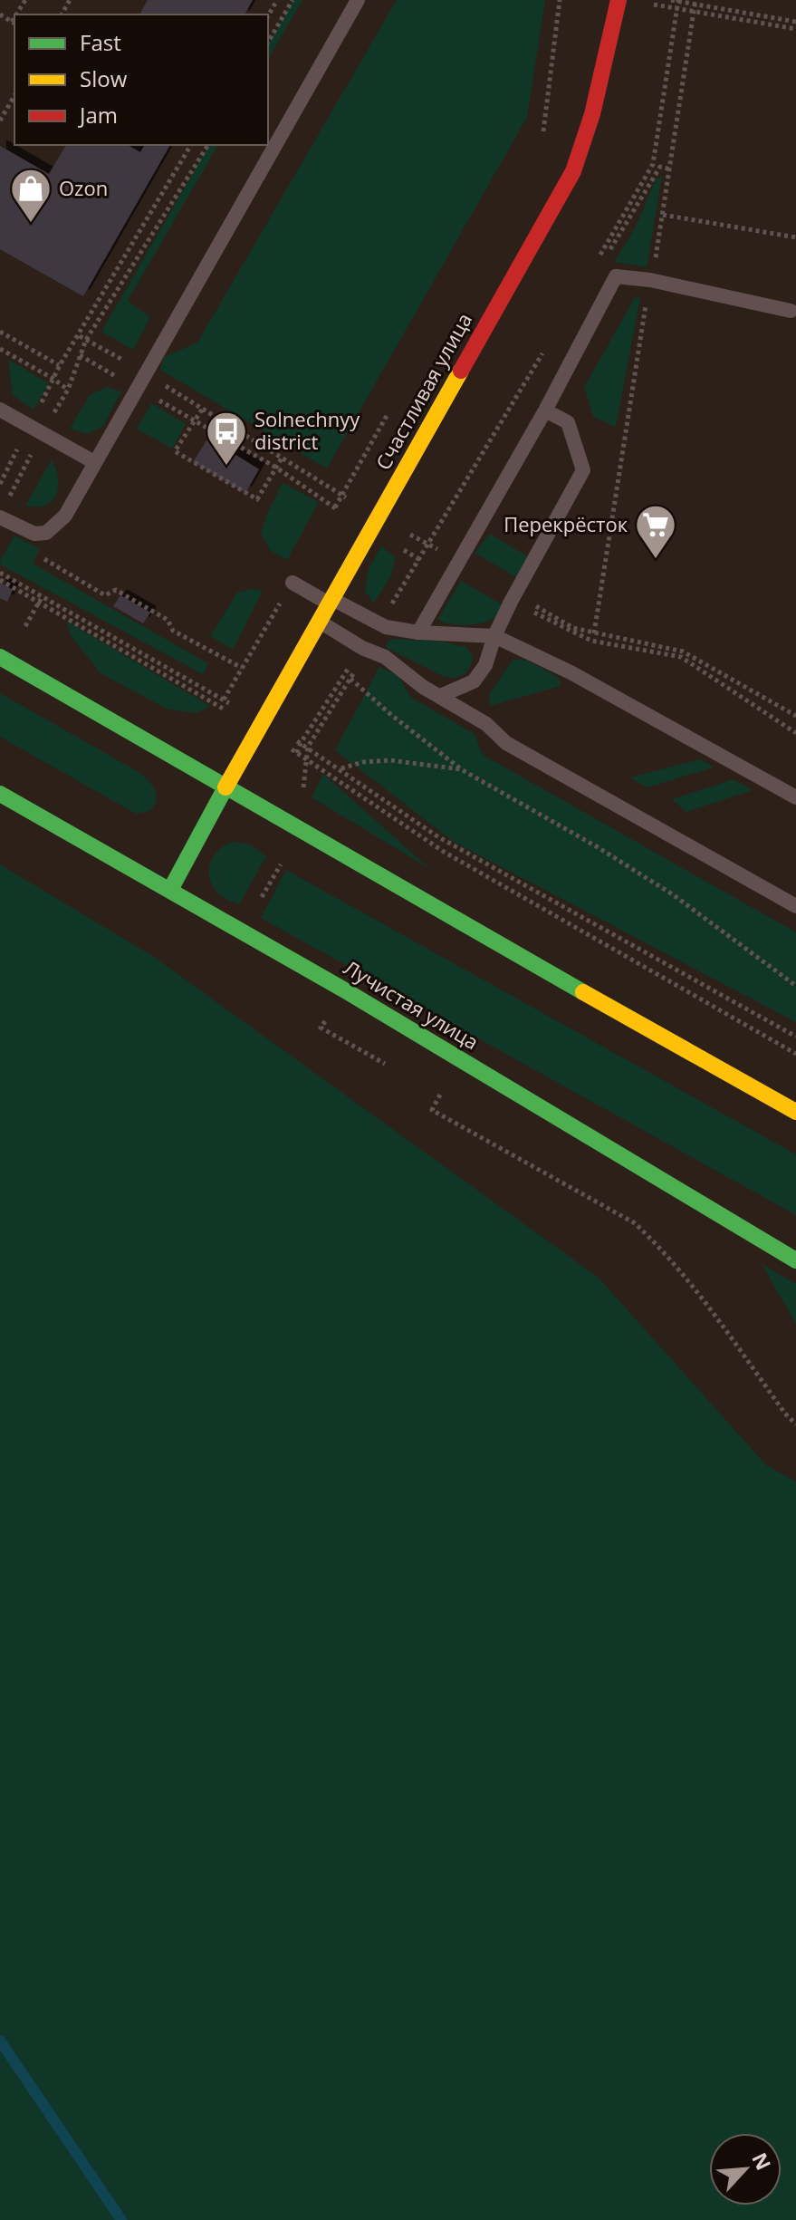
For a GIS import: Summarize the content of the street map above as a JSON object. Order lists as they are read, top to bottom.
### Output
{
  "streets": {
    "main road": ["Счастливая улица", "Лучистая улица"]
  },
  "crossings": [
    ["Счастливая улица", "Лучистая улица"]
  ],
  "places": {
    "shop": ["Ozon"],
    "bus stop": ["Solnechnyy district"],
    "supermarket": ["Перекрёсток"]
  },
  "legend": ["Fast", "Slow", "Jam"],
  "north": "top right"
}
